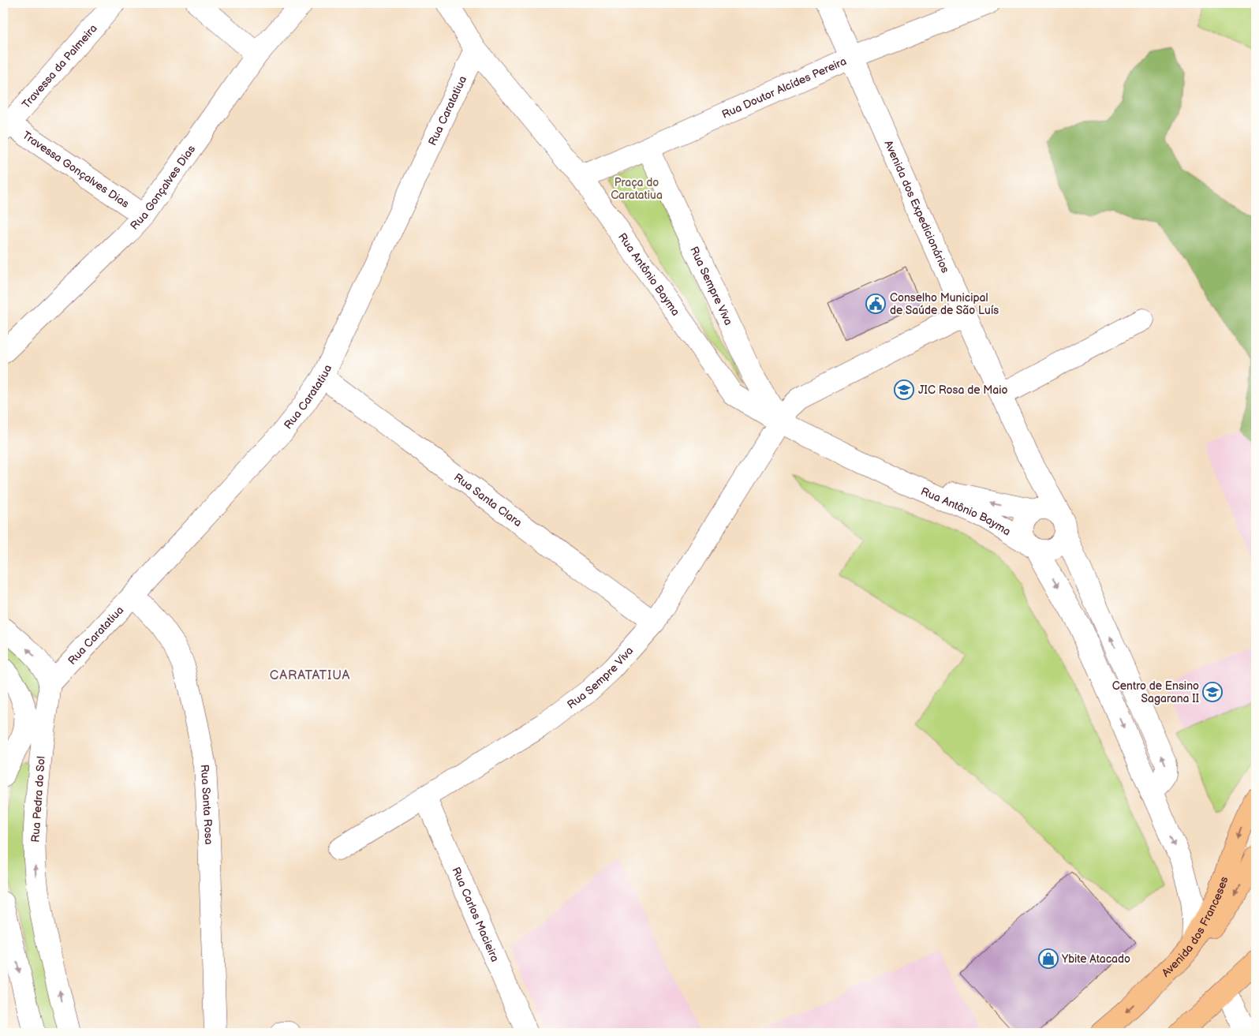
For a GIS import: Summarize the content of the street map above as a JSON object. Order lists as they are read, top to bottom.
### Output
{
  "streets": {
    "main road": ["Avenida dos Franceses"],
    "street": [
      "Travessa da Palmeira",
      "Rua Doutor Alcídes Pereira",
      "Rua Caratatiua",
      "Travessa Gonçalves Dias",
      "Rua Gonçalves Dias",
      "Avenida dos Expedicionários",
      "Rua Antônio Bayma",
      "Rua Sempre Viva",
      "Rua Santa Clara",
      "Rua Pedra do Sol",
      "Rua Santa Rosa",
      "Rua Carlos Macieira"
    ]
  },
  "crossings": [
    ["Travessa da Palmeira", "Travessa Gonçalves Dias"],
    ["Rua Doutor Alcídes Pereira", "Avenida dos Expedicionários"],
    ["Rua Doutor Alcídes Pereira", "Rua Antônio Bayma"],
    ["Rua Doutor Alcídes Pereira", "Rua Sempre Viva"],
    ["Rua Caratatiua", "Rua Antônio Bayma"],
    ["Rua Caratatiua", "Rua Santa Clara"],
    ["Rua Caratatiua", "Rua Pedra do Sol"],
    ["Rua Caratatiua", "Rua Santa Rosa"],
    ["Travessa Gonçalves Dias", "Rua Gonçalves Dias"],
    ["Avenida dos Expedicionários", "Rua Antônio Bayma"],
    ["Avenida dos Expedicionários", "Rua Sempre Viva"],
    ["Rua Antônio Bayma", "Rua Sempre Viva"],
    ["Rua Sempre Viva", "Rua Santa Clara"],
    ["Rua Sempre Viva", "Rua Carlos Macieira"]
  ],
  "districts": ["CARATATIUA"],
  "parks": ["Praça do Caratatiua"],
  "places": {
    "public building": ["Conselho Municipal de Saúde de São Luís"],
    "school or university": ["JIC Rosa de Maio", "Centro de Ensino Sagarana II"],
    "shop": ["Ybite Atacado"]
  }
}
